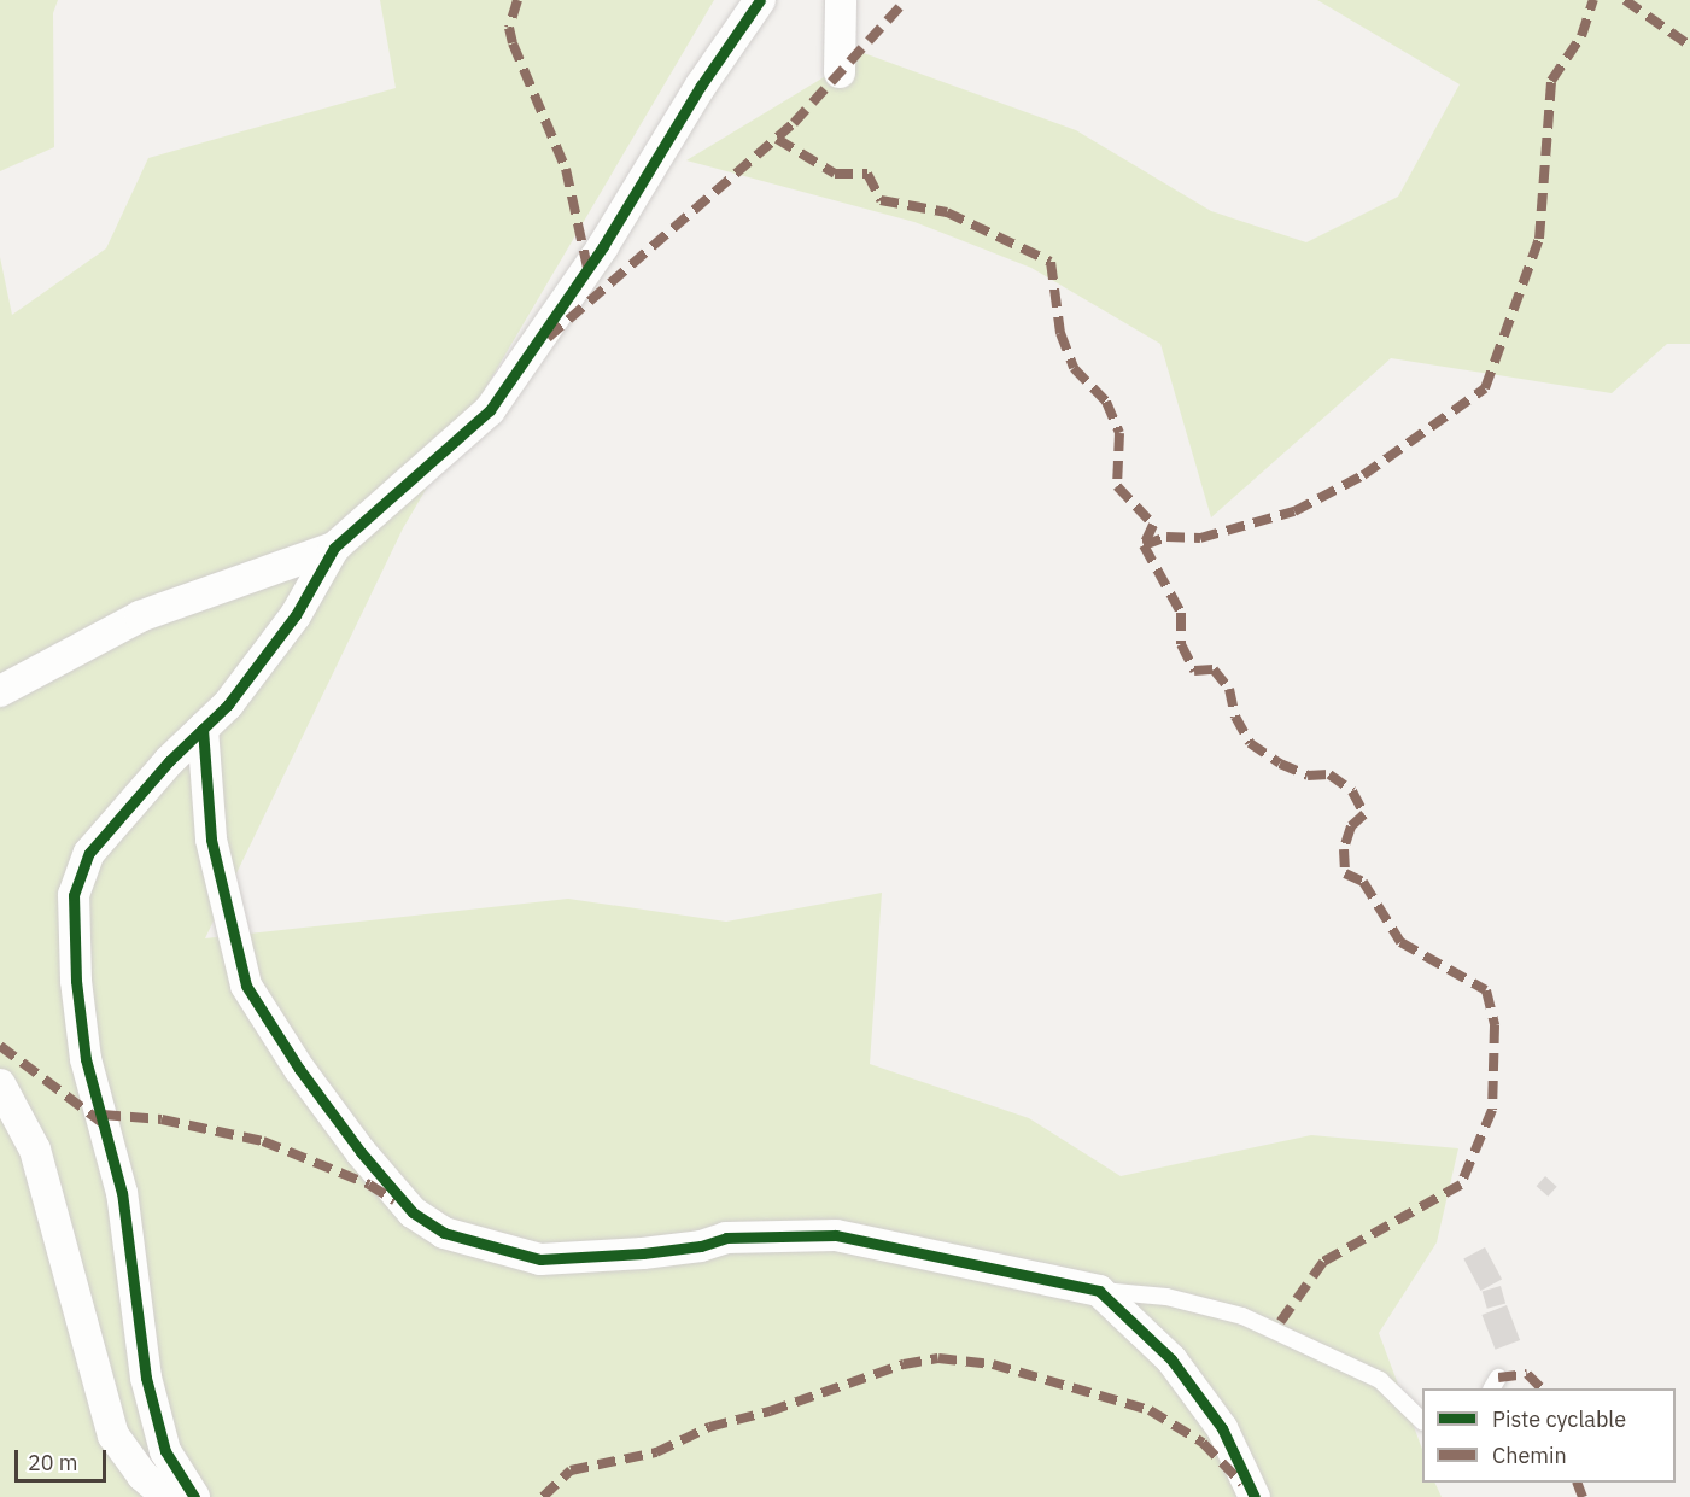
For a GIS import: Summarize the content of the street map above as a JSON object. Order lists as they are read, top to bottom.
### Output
{
  "legend": ["Piste cyclable", "Chemin"],
  "scale_bar": "20 m"
}
